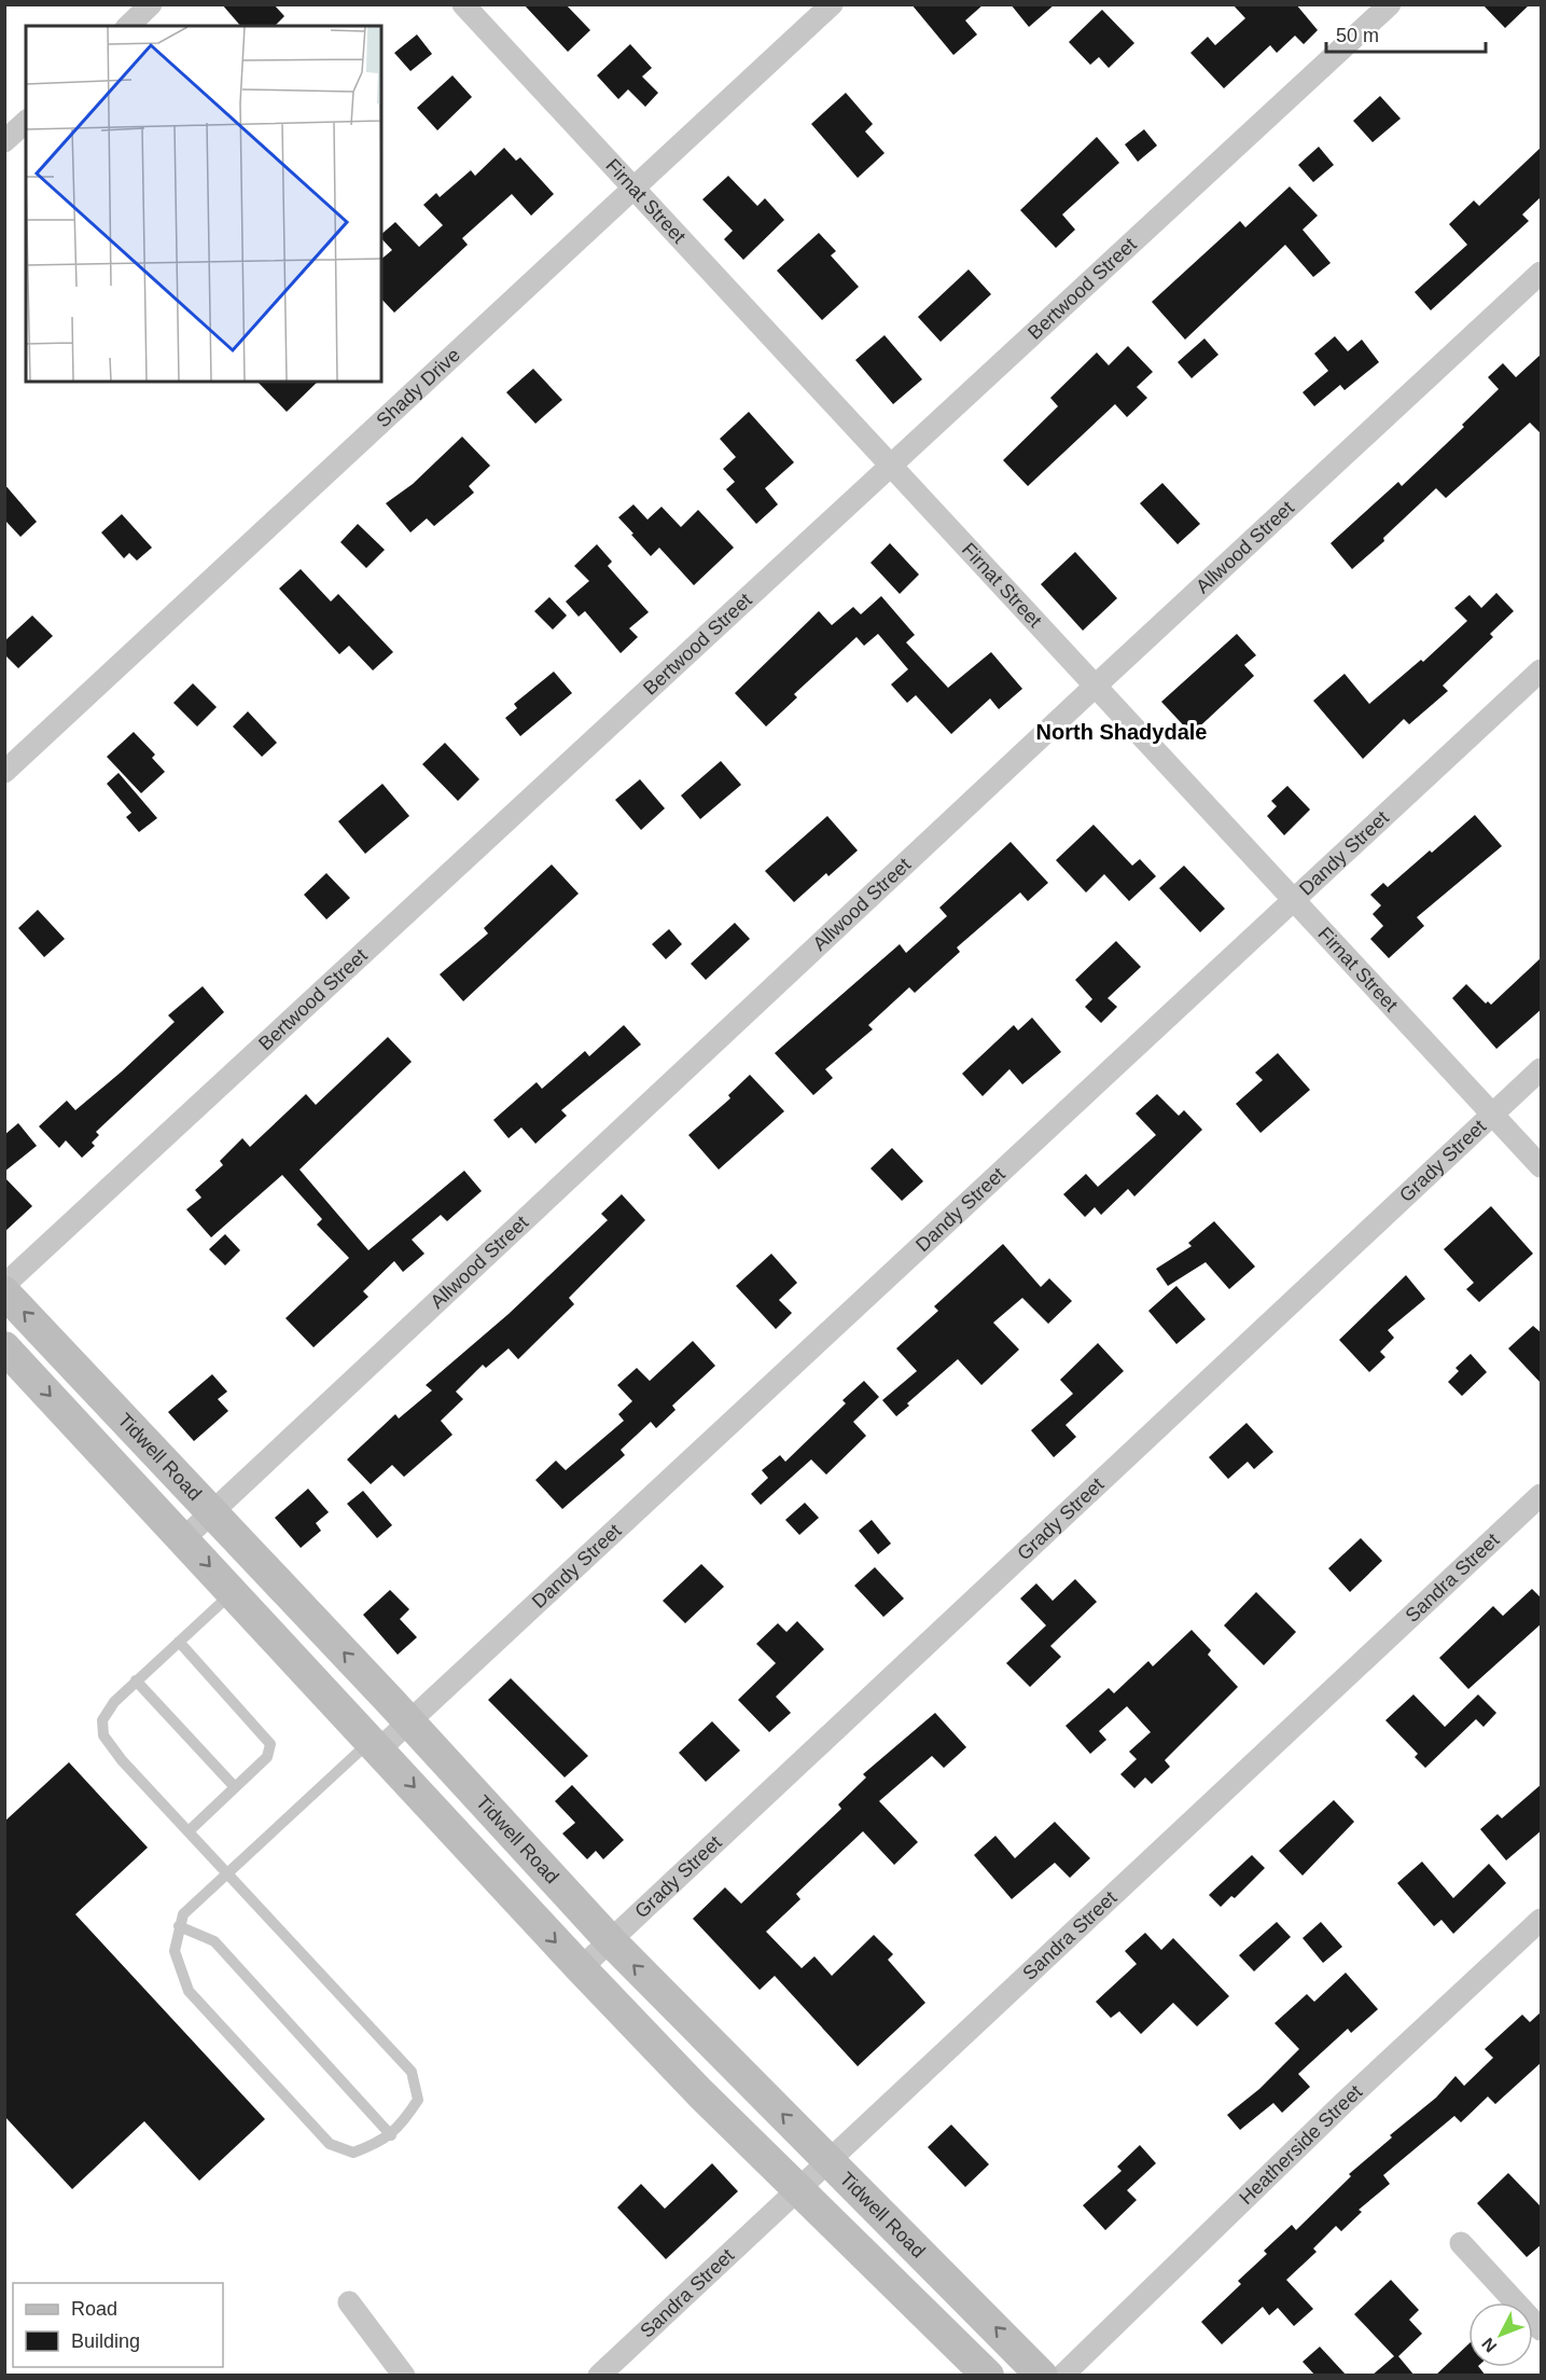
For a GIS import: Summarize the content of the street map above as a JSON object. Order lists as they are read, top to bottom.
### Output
{
  "streets": {
    "main road": ["Tidwell Road"],
    "street": [
      "Firnat Street",
      "Bertwood Street",
      "Shady Drive",
      "Allwood Street",
      "Dandy Street",
      "Grady Street",
      "Sandra Street",
      "Heatherside Street"
    ]
  },
  "crossings": [
    ["Firnat Street", "Bertwood Street"],
    ["Firnat Street", "Shady Drive"],
    ["Firnat Street", "Allwood Street"],
    ["Firnat Street", "Dandy Street"],
    ["Firnat Street", "Grady Street"],
    ["Allwood Street", "Tidwell Road"],
    ["Dandy Street", "Tidwell Road"],
    ["Grady Street", "Tidwell Road"],
    ["Tidwell Road", "Sandra Street"]
  ],
  "districts": ["North Shadydale"],
  "legend": ["Road", "Building"],
  "scale_bar": "50 m",
  "north": "bottom left"
}
